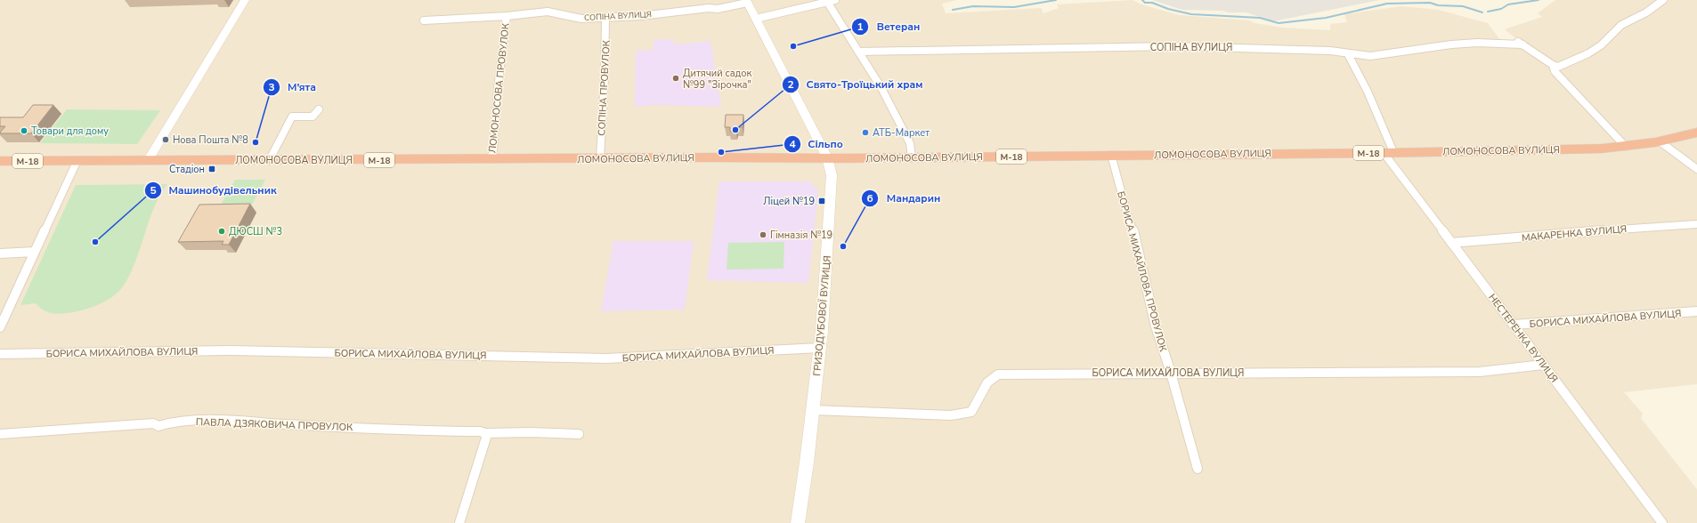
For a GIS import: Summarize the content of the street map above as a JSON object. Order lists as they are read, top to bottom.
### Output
{
  "streets": {
    "highway": ["ЛОМОНОСОВА ВУЛИЦЯ", "М-18"],
    "street": [
      "СОПІНА ВУЛИЦЯ",
      "ЛОМОНОСОВА ПРОВУЛОК",
      "СОПІНА ПРОВУЛОК",
      "МАКАРЕНКА ВУЛИЦЯ",
      "БОРИСА МИХАЙЛОВА ПРОВУЛОК",
      "ГРИЗОДУБОВОЇ ВУЛИЦЯ",
      "БОРИСА МИХАЙЛОВА ВУЛИЦЯ",
      "НЕСТЕРЕНКА ВУЛИЦЯ",
      "ПАВЛА ДЗЯКОВИЧА ПРОВУЛОК"
    ]
  },
  "crossings": [
    ["СОПІНА ВУЛИЦЯ", "ЛОМОНОСОВА ПРОВУЛОК"],
    ["СОПІНА ВУЛИЦЯ", "СОПІНА ПРОВУЛОК"],
    ["СОПІНА ВУЛИЦЯ", "ГРИЗОДУБОВОЇ ВУЛИЦЯ"],
    ["СОПІНА ВУЛИЦЯ", "НЕСТЕРЕНКА ВУЛИЦЯ"],
    ["ЛОМОНОСОВА ПРОВУЛОК", "ЛОМОНОСОВА ВУЛИЦЯ"],
    ["СОПІНА ПРОВУЛОК", "ЛОМОНОСОВА ВУЛИЦЯ"],
    ["ЛОМОНОСОВА ВУЛИЦЯ", "БОРИСА МИХАЙЛОВА ПРОВУЛОК"],
    ["ЛОМОНОСОВА ВУЛИЦЯ", "ГРИЗОДУБОВОЇ ВУЛИЦЯ"],
    ["ЛОМОНОСОВА ВУЛИЦЯ", "НЕСТЕРЕНКА ВУЛИЦЯ"],
    ["МАКАРЕНКА ВУЛИЦЯ", "НЕСТЕРЕНКА ВУЛИЦЯ"],
    ["БОРИСА МИХАЙЛОВА ПРОВУЛОК", "БОРИСА МИХАЙЛОВА ВУЛИЦЯ"],
    ["ГРИЗОДУБОВОЇ ВУЛИЦЯ", "БОРИСА МИХАЙЛОВА ВУЛИЦЯ"],
    ["БОРИСА МИХАЙЛОВА ВУЛИЦЯ", "НЕСТЕРЕНКА ВУЛИЦЯ"]
  ],
  "places": {
    "other": [
      "Ветеран",
      "Дитячий садок №99 \"Зірочка\"",
      "Свято-Троїцький храм",
      "Товари для дому",
      "АТБ-Маркет",
      "Нова Пошта №8",
      "М'ята",
      "Сільпо",
      "ДЮСШ №3",
      "Гімназія №19",
      "Машинобудівельник",
      "Мандарин"
    ],
    "transit": ["Стадіон", "Ліцей №19"]
  }
}
